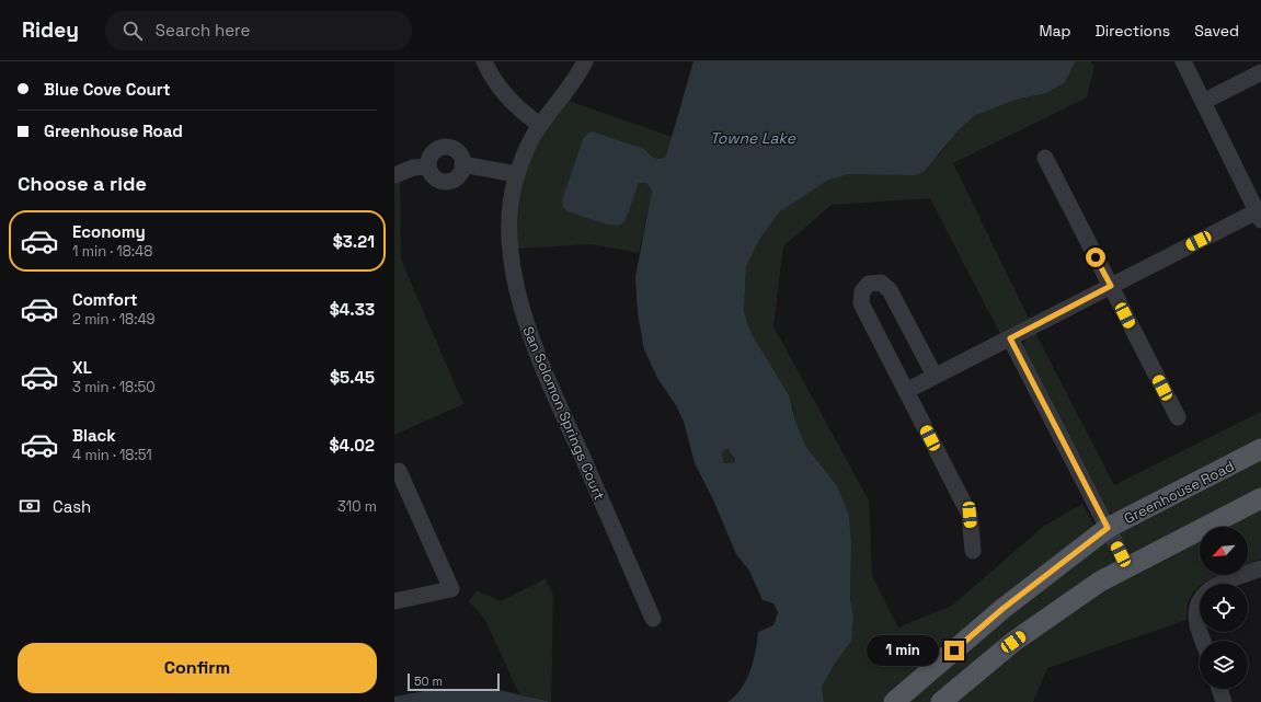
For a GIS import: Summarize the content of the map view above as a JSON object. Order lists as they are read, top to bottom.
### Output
{
  "streets": {
    "main road": ["Greenhouse Road"],
    "street": ["San Solomon Springs Court"]
  },
  "water": ["Towne Lake"],
  "scale_bar": "50 m",
  "north": "bottom left",
  "page": {
    "header": "Ridey",
    "search": "Search here",
    "nav": ["Map", "Directions", "Saved"],
    "banner": ["Blue Cove Court", "Greenhouse Road"],
    "heading": "Choose a ride",
    "list": [
      {
        "name": "Economy",
        "note": "1 min · 18:48",
        "value": "$3.21"
      },
      {
        "name": "Comfort",
        "note": "2 min · 18:49",
        "value": "$4.33"
      },
      {
        "name": "XL",
        "note": "3 min · 18:50",
        "value": "$5.45"
      },
      {
        "name": "Black",
        "note": "4 min · 18:51",
        "value": "$4.02"
      }
    ],
    "pay": ["Cash", "310 m"],
    "buttons": "Confirm",
    "bubble": "1 min",
    "scale": "50 m"
  }
}
